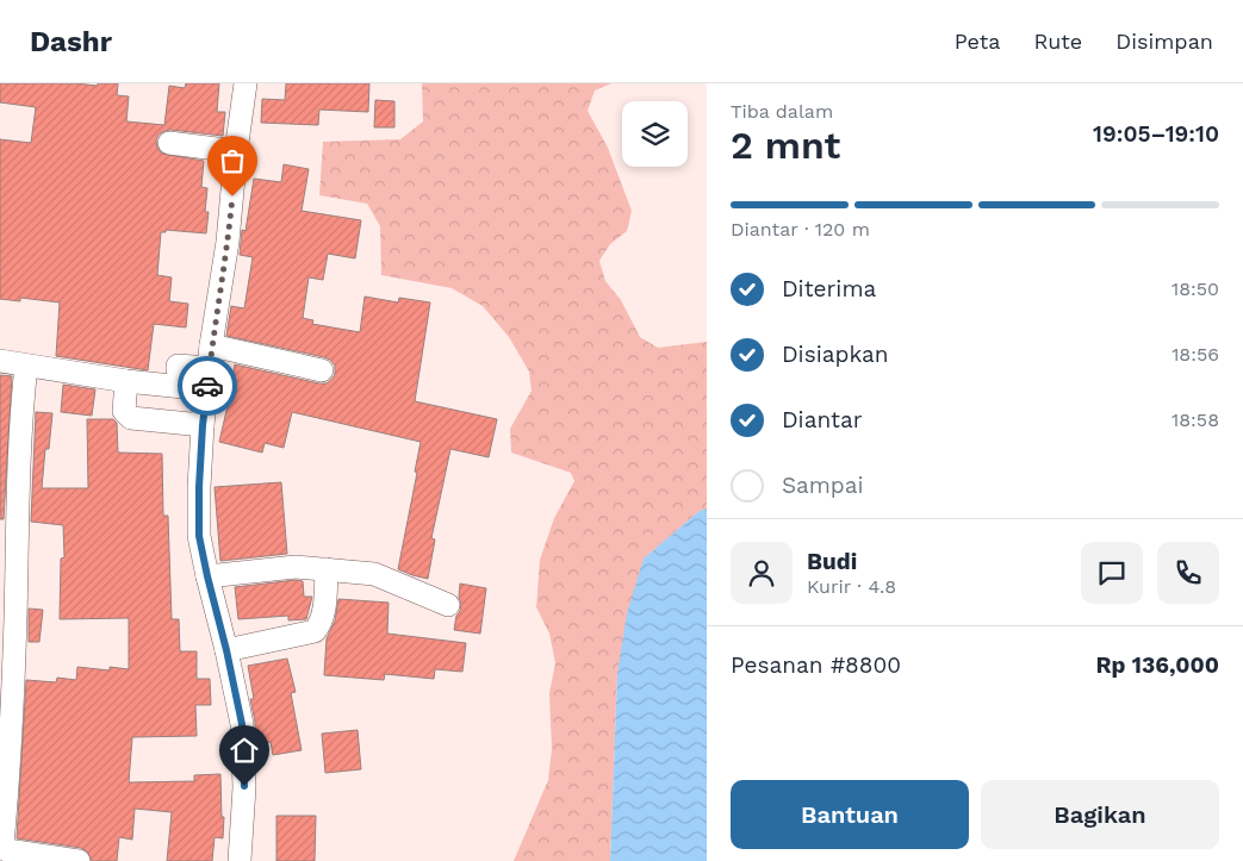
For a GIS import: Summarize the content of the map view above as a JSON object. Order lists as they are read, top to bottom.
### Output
{
  "page": {
    "header": "Dashr",
    "nav": ["Peta", "Rute", "Disimpan"],
    "heading": ["2 mnt", "Tiba dalam", "19:05–19:10"],
    "panel": [
      "Budi",
      "Kurir · 4.8",
      "Pesanan #8800",
      "Rp 136,000"
    ],
    "bar": "Diantar · 120 m",
    "list": [
      ["Diterima", "18:50"],
      ["Disiapkan", "18:56"],
      ["Diantar", "18:58"],
      "Sampai"
    ],
    "buttons": ["Bantuan", "Bagikan"]
  }
}
